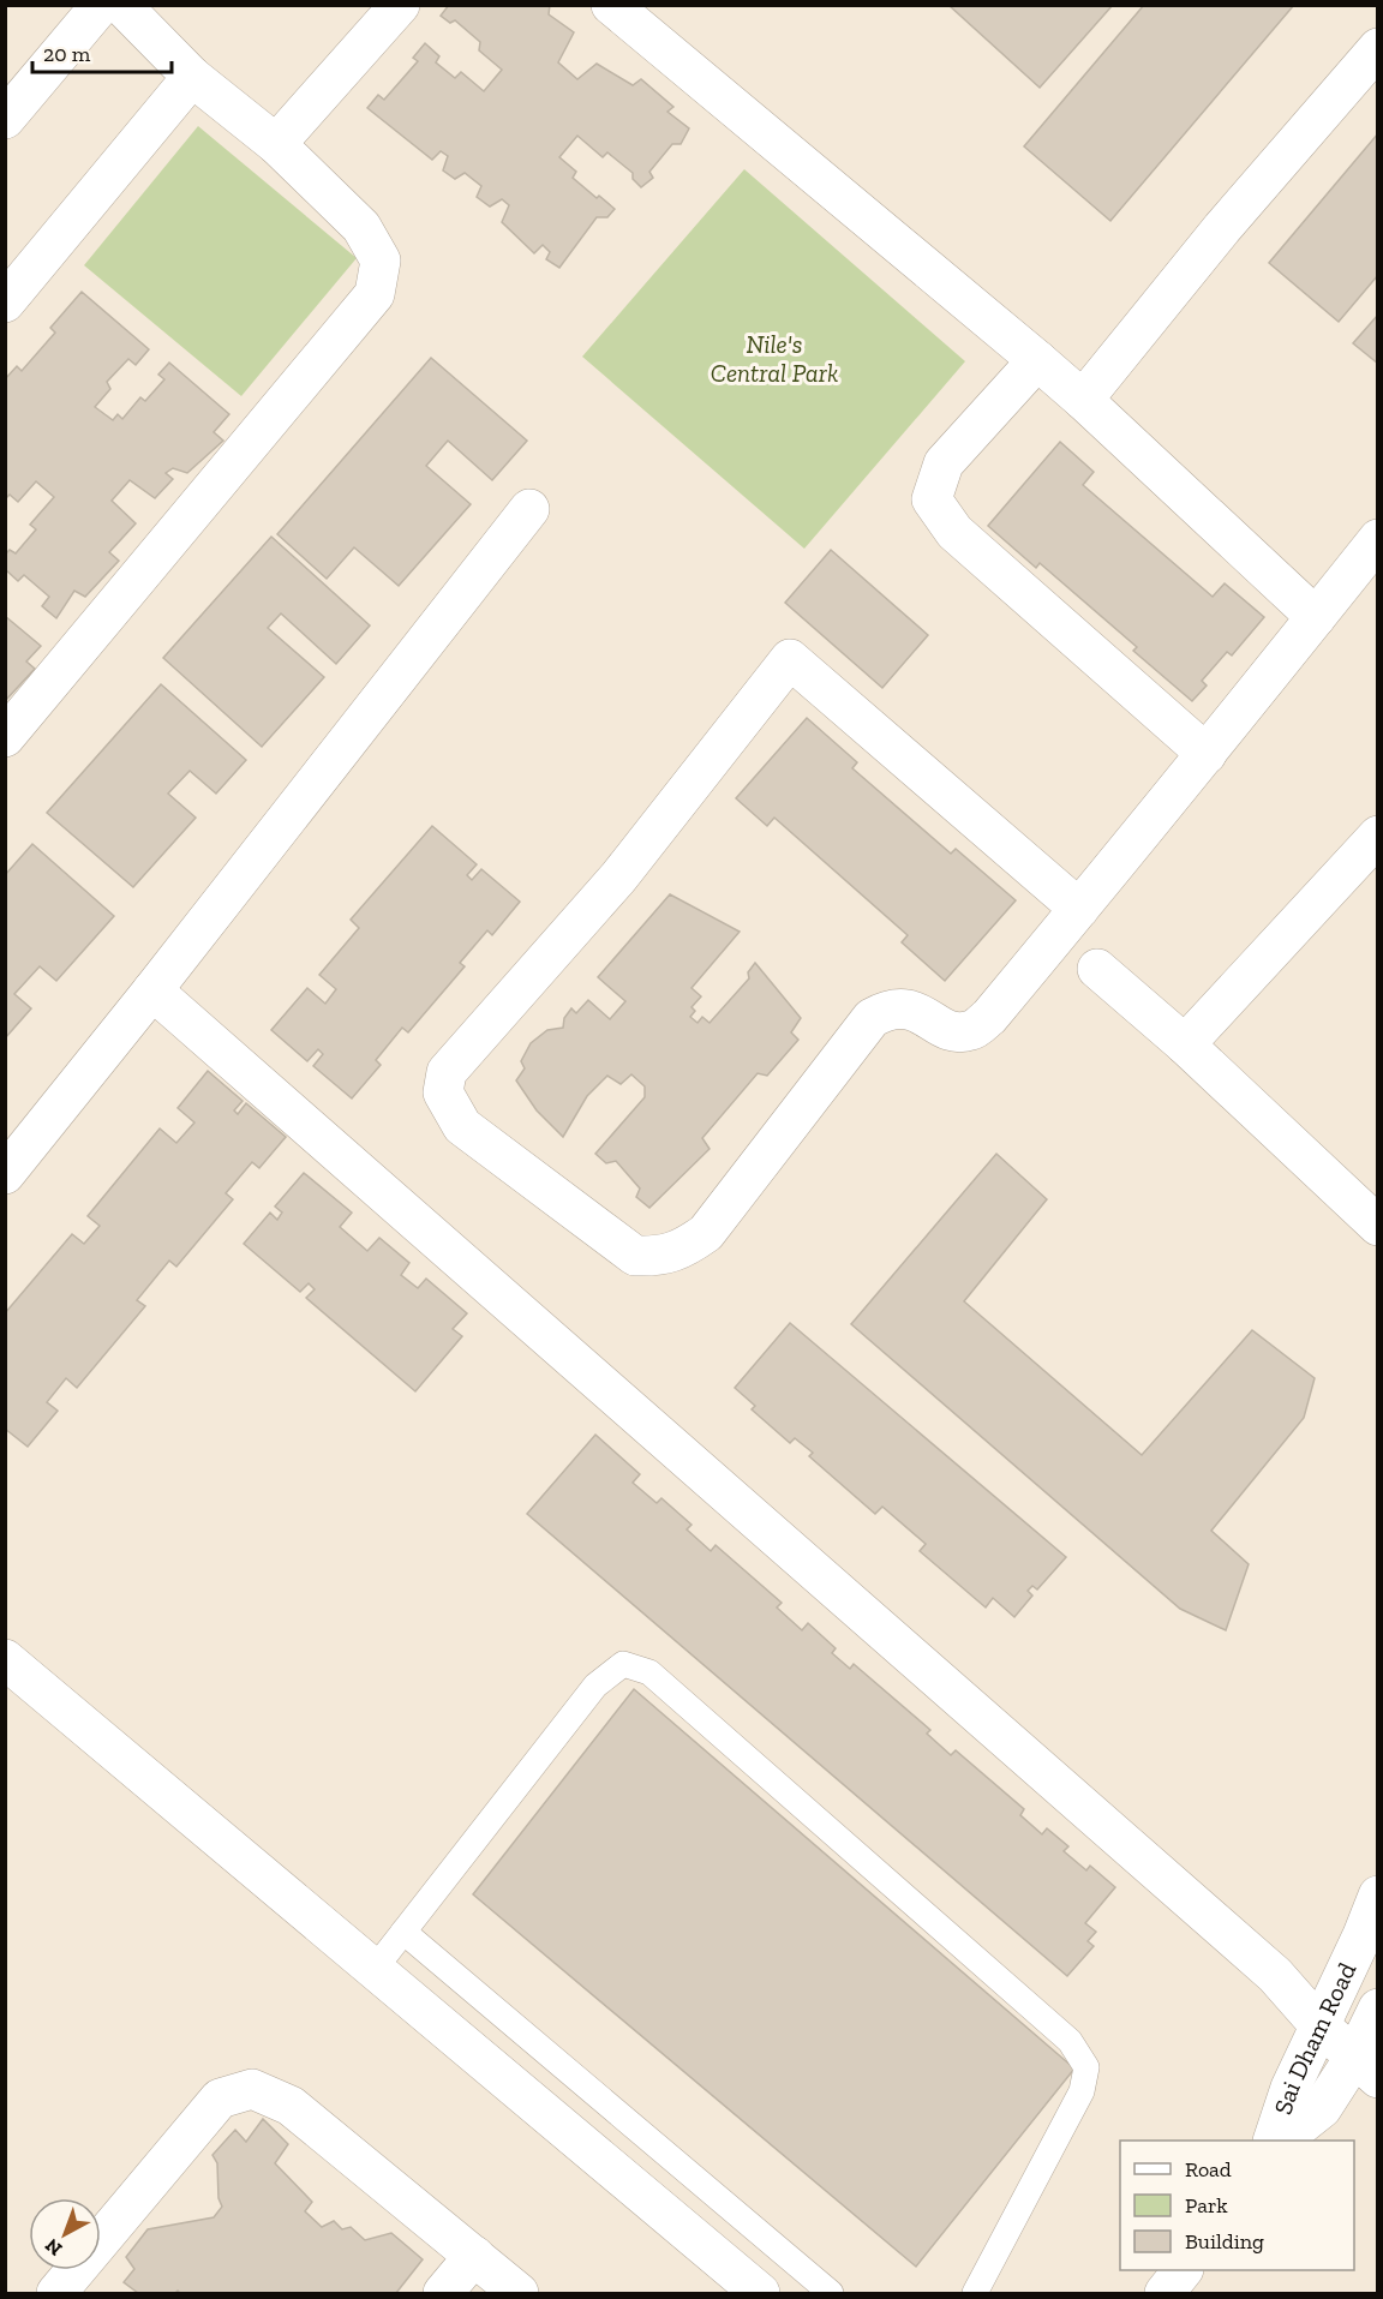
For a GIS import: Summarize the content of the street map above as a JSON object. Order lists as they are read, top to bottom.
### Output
{
  "streets": {
    "street": ["Sai Dham Road"]
  },
  "parks": ["Nile's Central Park"],
  "legend": ["Road", "Park", "Building"],
  "scale_bar": "20 m",
  "north": "bottom left"
}
